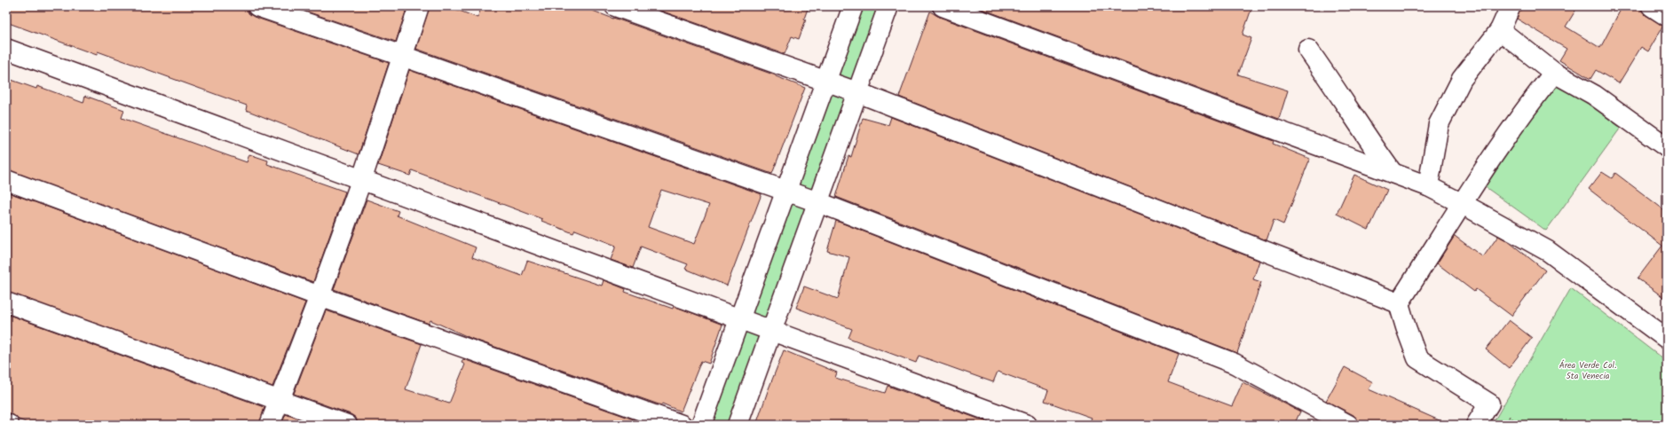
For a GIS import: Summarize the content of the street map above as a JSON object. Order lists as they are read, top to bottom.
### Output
{
  "parks": ["Área Verde Col. 5ta Venecia"]
}
